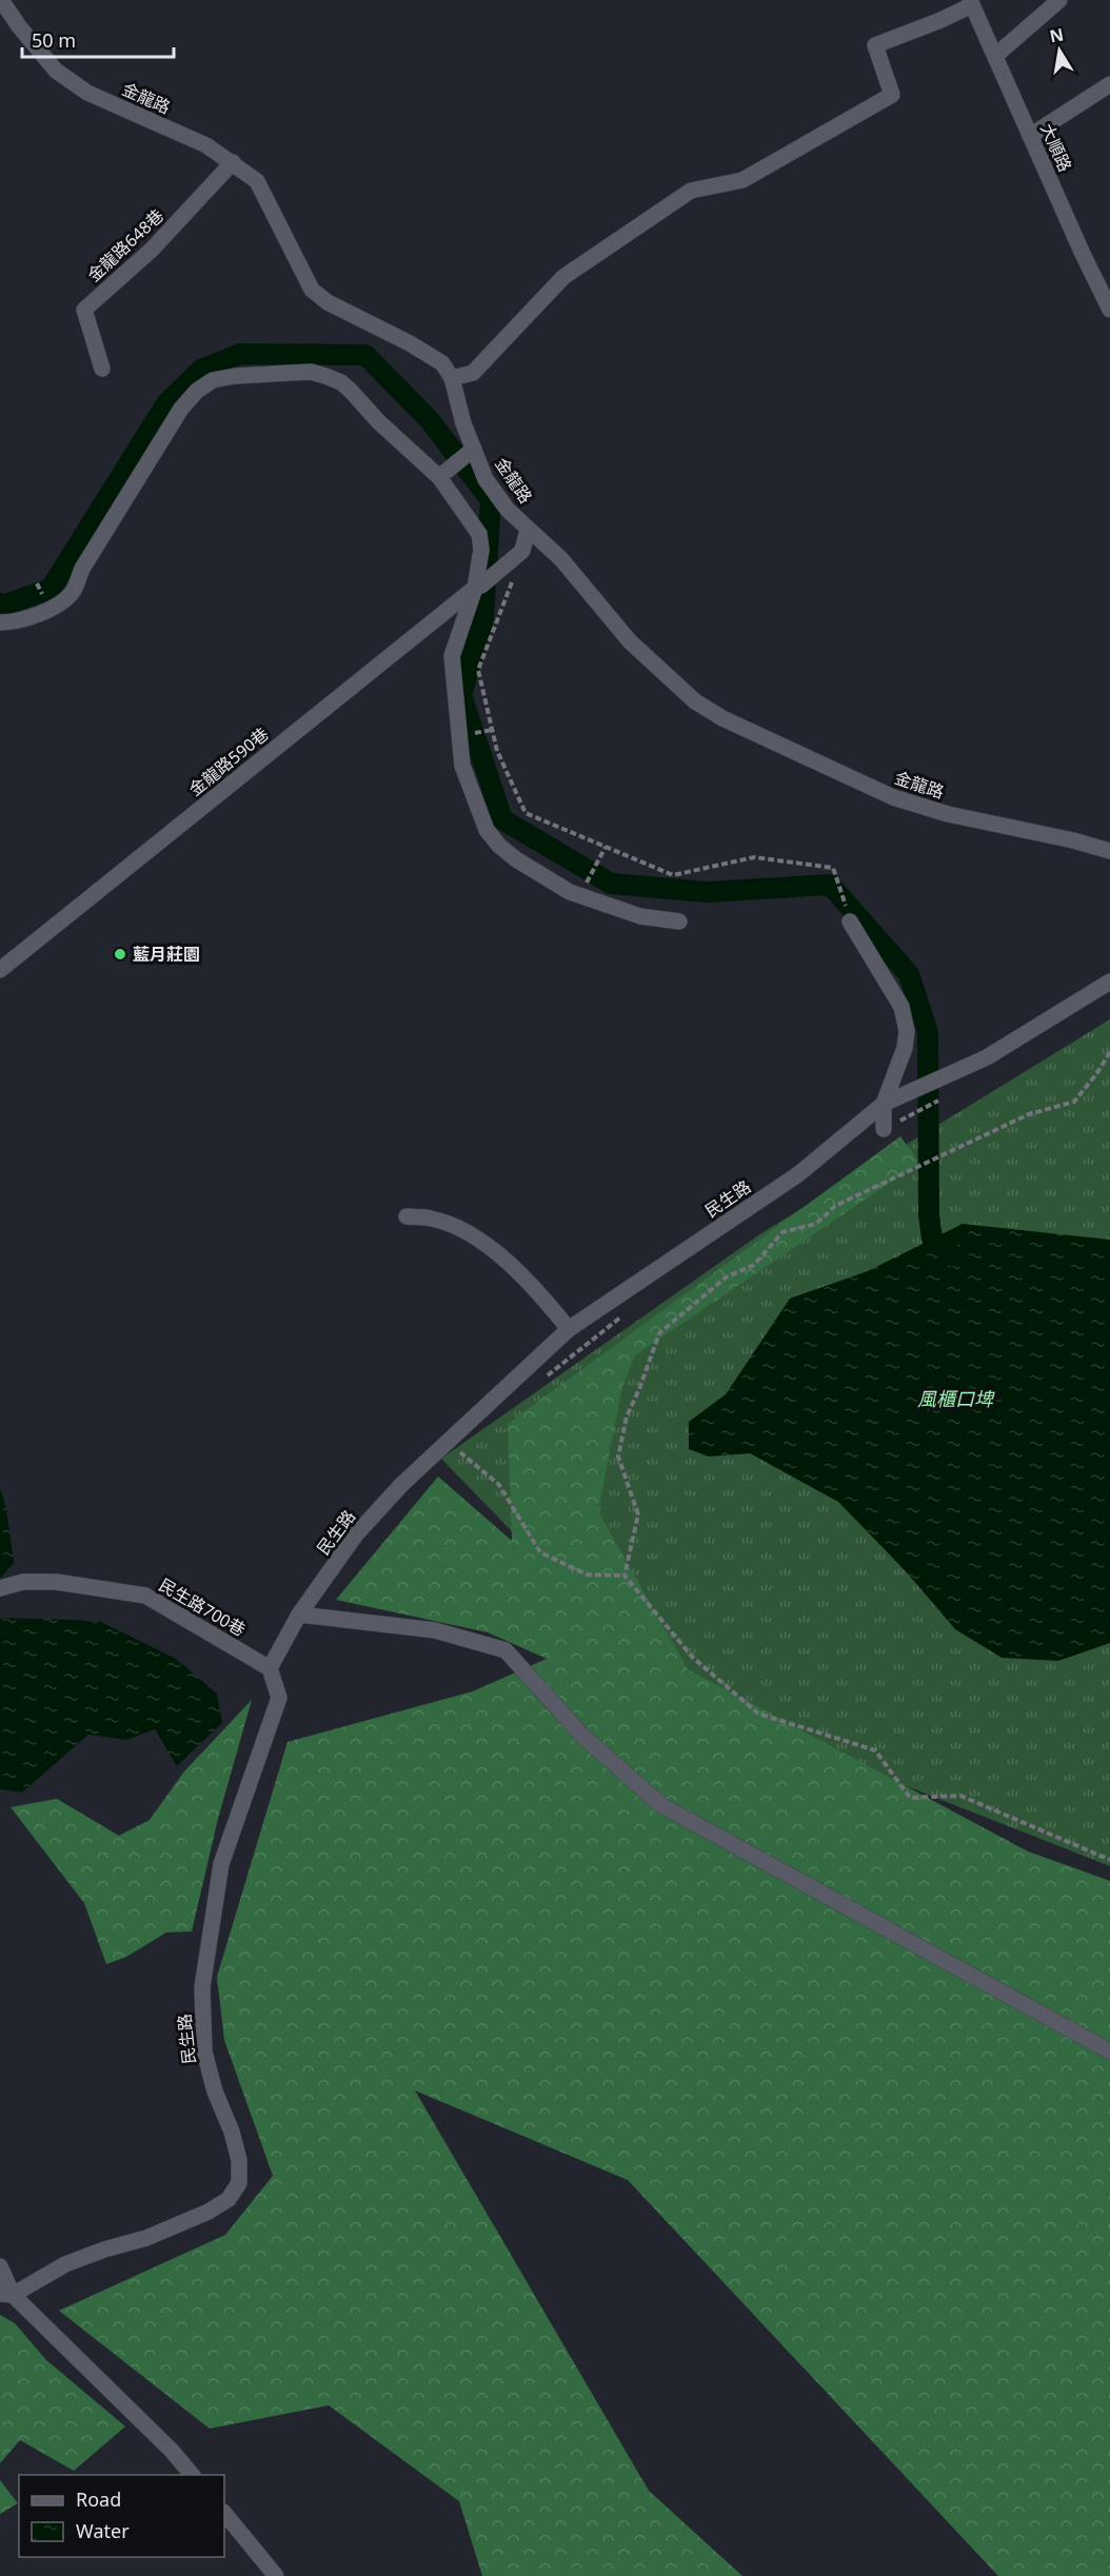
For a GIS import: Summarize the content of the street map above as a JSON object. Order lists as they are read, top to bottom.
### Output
{
  "streets": {
    "street": [
      "金龍路",
      "大順路",
      "金龍路648巷",
      "金龍路590巷",
      "民生路",
      "民生路700巷"
    ]
  },
  "crossings": [
    ["金龍路", "金龍路648巷"],
    ["民生路", "民生路700巷"]
  ],
  "water": ["風櫃口埤"],
  "places": ["藍月莊園"],
  "legend": ["Road", "Water"],
  "scale_bar": "50 m",
  "north": "top"
}
